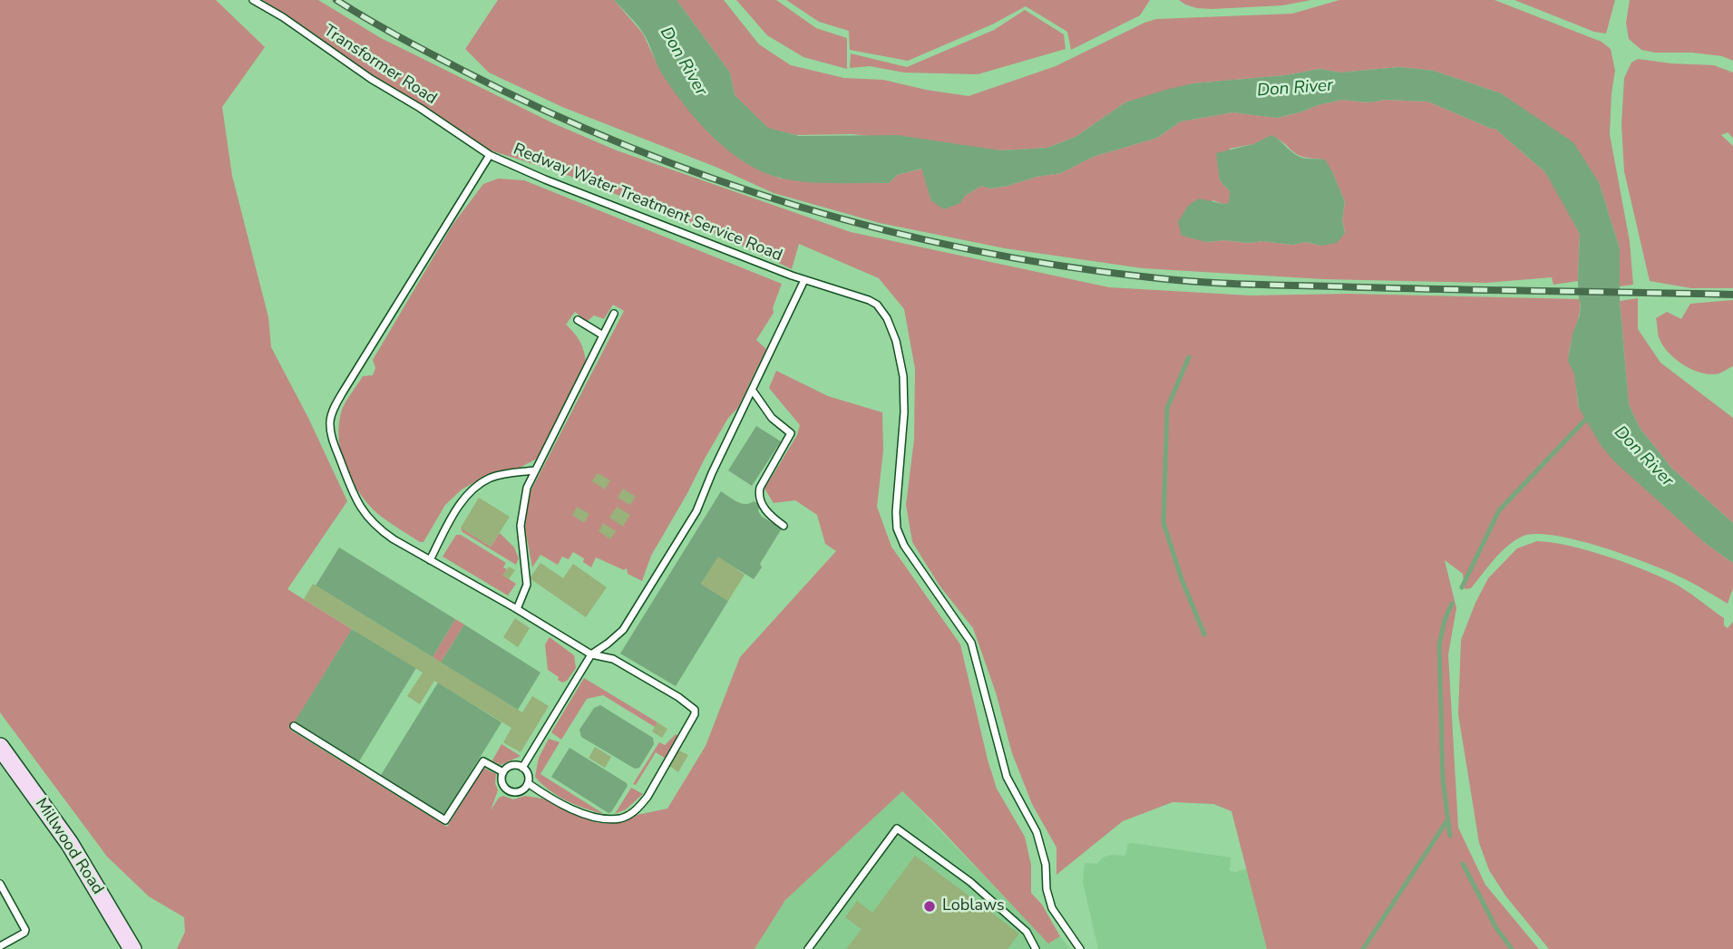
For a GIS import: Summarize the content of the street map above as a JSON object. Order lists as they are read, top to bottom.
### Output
{
  "streets": {
    "main road": ["Millwood Road"],
    "lane": ["Transformer Road", "Redway Water Treatment Service Road"]
  },
  "crossings": [
    ["Transformer Road", "Redway Water Treatment Service Road"]
  ],
  "water": ["Don River"],
  "places": ["Loblaws"]
}
